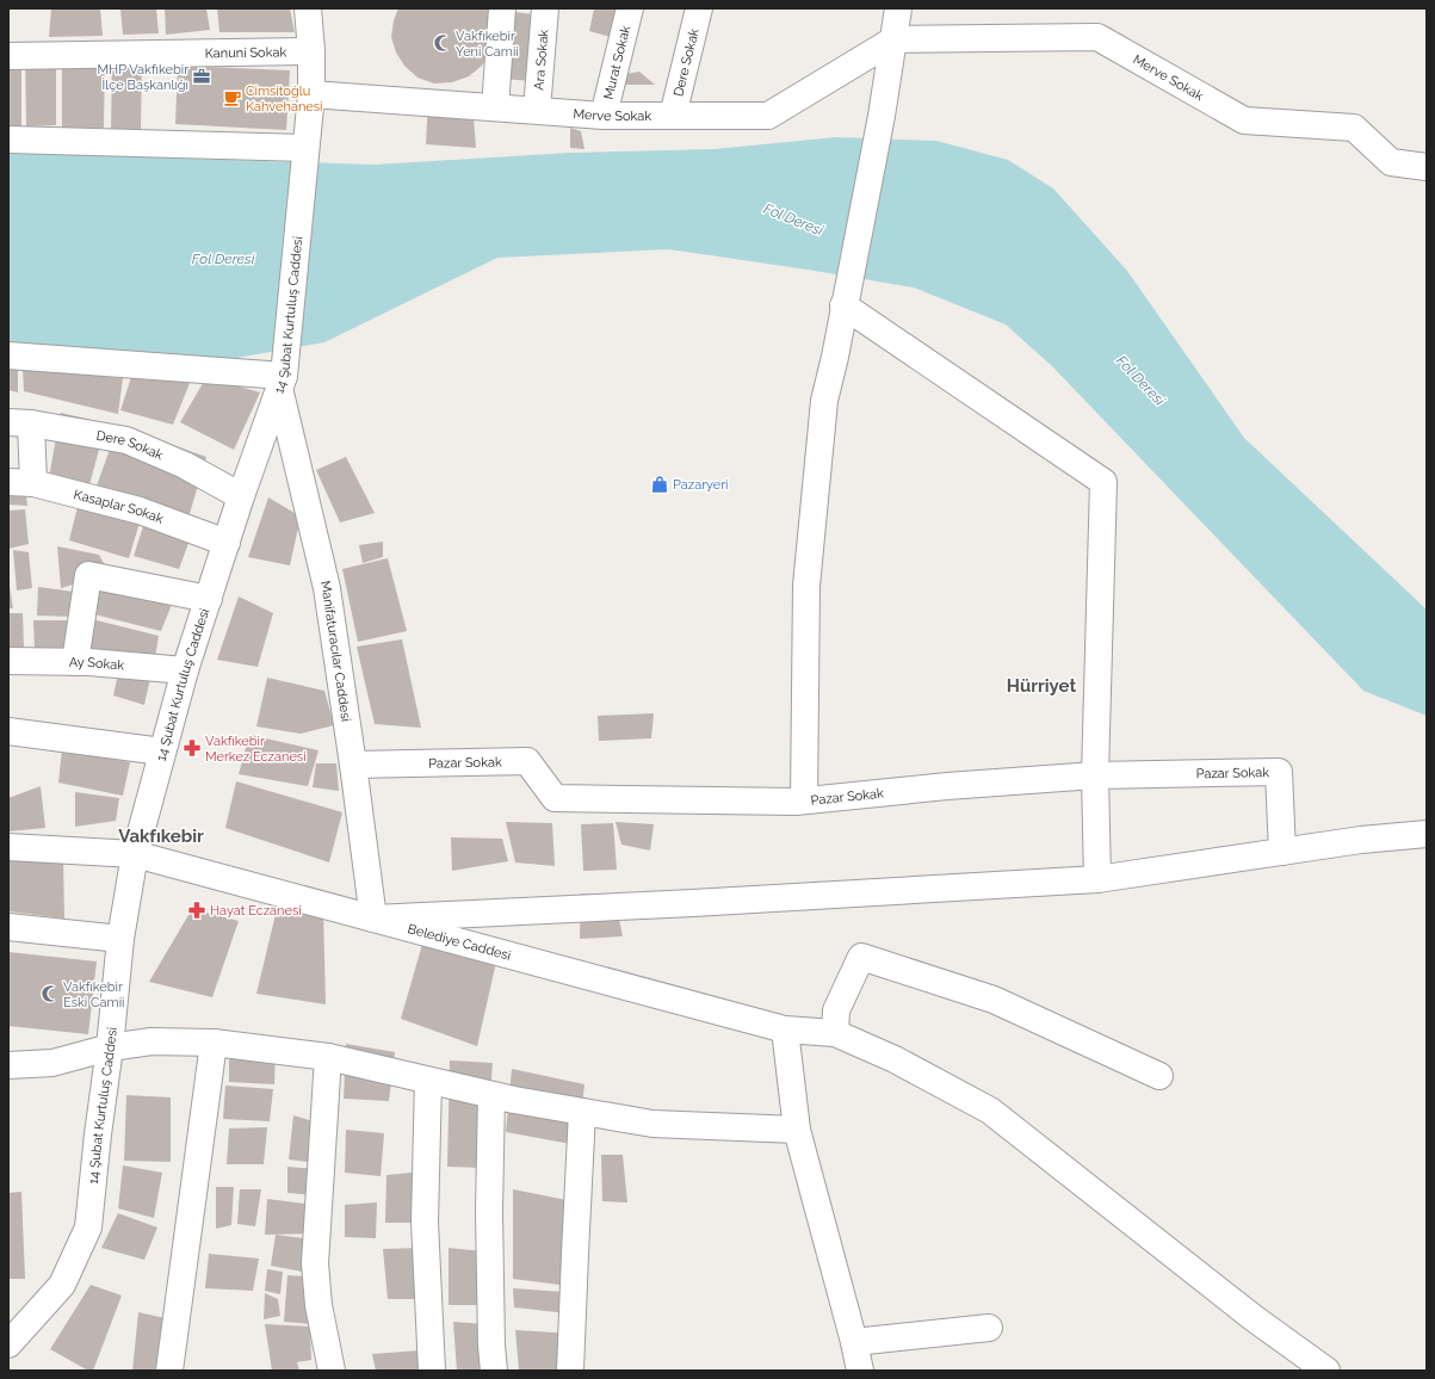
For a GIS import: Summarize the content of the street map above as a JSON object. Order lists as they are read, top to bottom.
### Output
{
  "streets": {
    "street": [
      "Kanuni Sokak",
      "Ara Sokak",
      "Murat Sokak",
      "Dere Sokak",
      "Merve Sokak",
      "14 Şubat Kurtuluş Caddesi",
      "Kasaplar Sokak",
      "Manifaturacılar Caddesi",
      "Ay Sokak",
      "Pazar Sokak",
      "Belediye Caddesi"
    ]
  },
  "crossings": [
    ["Kanuni Sokak", "14 Şubat Kurtuluş Caddesi"],
    ["Ara Sokak", "Merve Sokak"],
    ["Murat Sokak", "Merve Sokak"],
    ["Dere Sokak", "Merve Sokak"],
    ["Dere Sokak", "14 Şubat Kurtuluş Caddesi"],
    ["Merve Sokak", "14 Şubat Kurtuluş Caddesi"],
    ["14 Şubat Kurtuluş Caddesi", "Kasaplar Sokak"],
    ["14 Şubat Kurtuluş Caddesi", "Manifaturacılar Caddesi"],
    ["14 Şubat Kurtuluş Caddesi", "Ay Sokak"],
    ["14 Şubat Kurtuluş Caddesi", "Belediye Caddesi"],
    ["Manifaturacılar Caddesi", "Pazar Sokak"],
    ["Manifaturacılar Caddesi", "Belediye Caddesi"]
  ],
  "districts": ["Hürriyet", "Vakfıkebir"],
  "water": ["Fol Deresi"],
  "places": {
    "mosque": ["Vakfıkebir Yeni Camii", "Vakfıkebir Eski Camii"],
    "office": ["MHP Vakfıkebir İlçe Başkanlığı"],
    "cafe": ["Cimsitoğlu Kahvehanesi"],
    "shop": ["Pazaryeri"],
    "pharmacy": ["Vakfıkebir Merkez Eczanesi", "Hayat Eczanesi"]
  }
}
